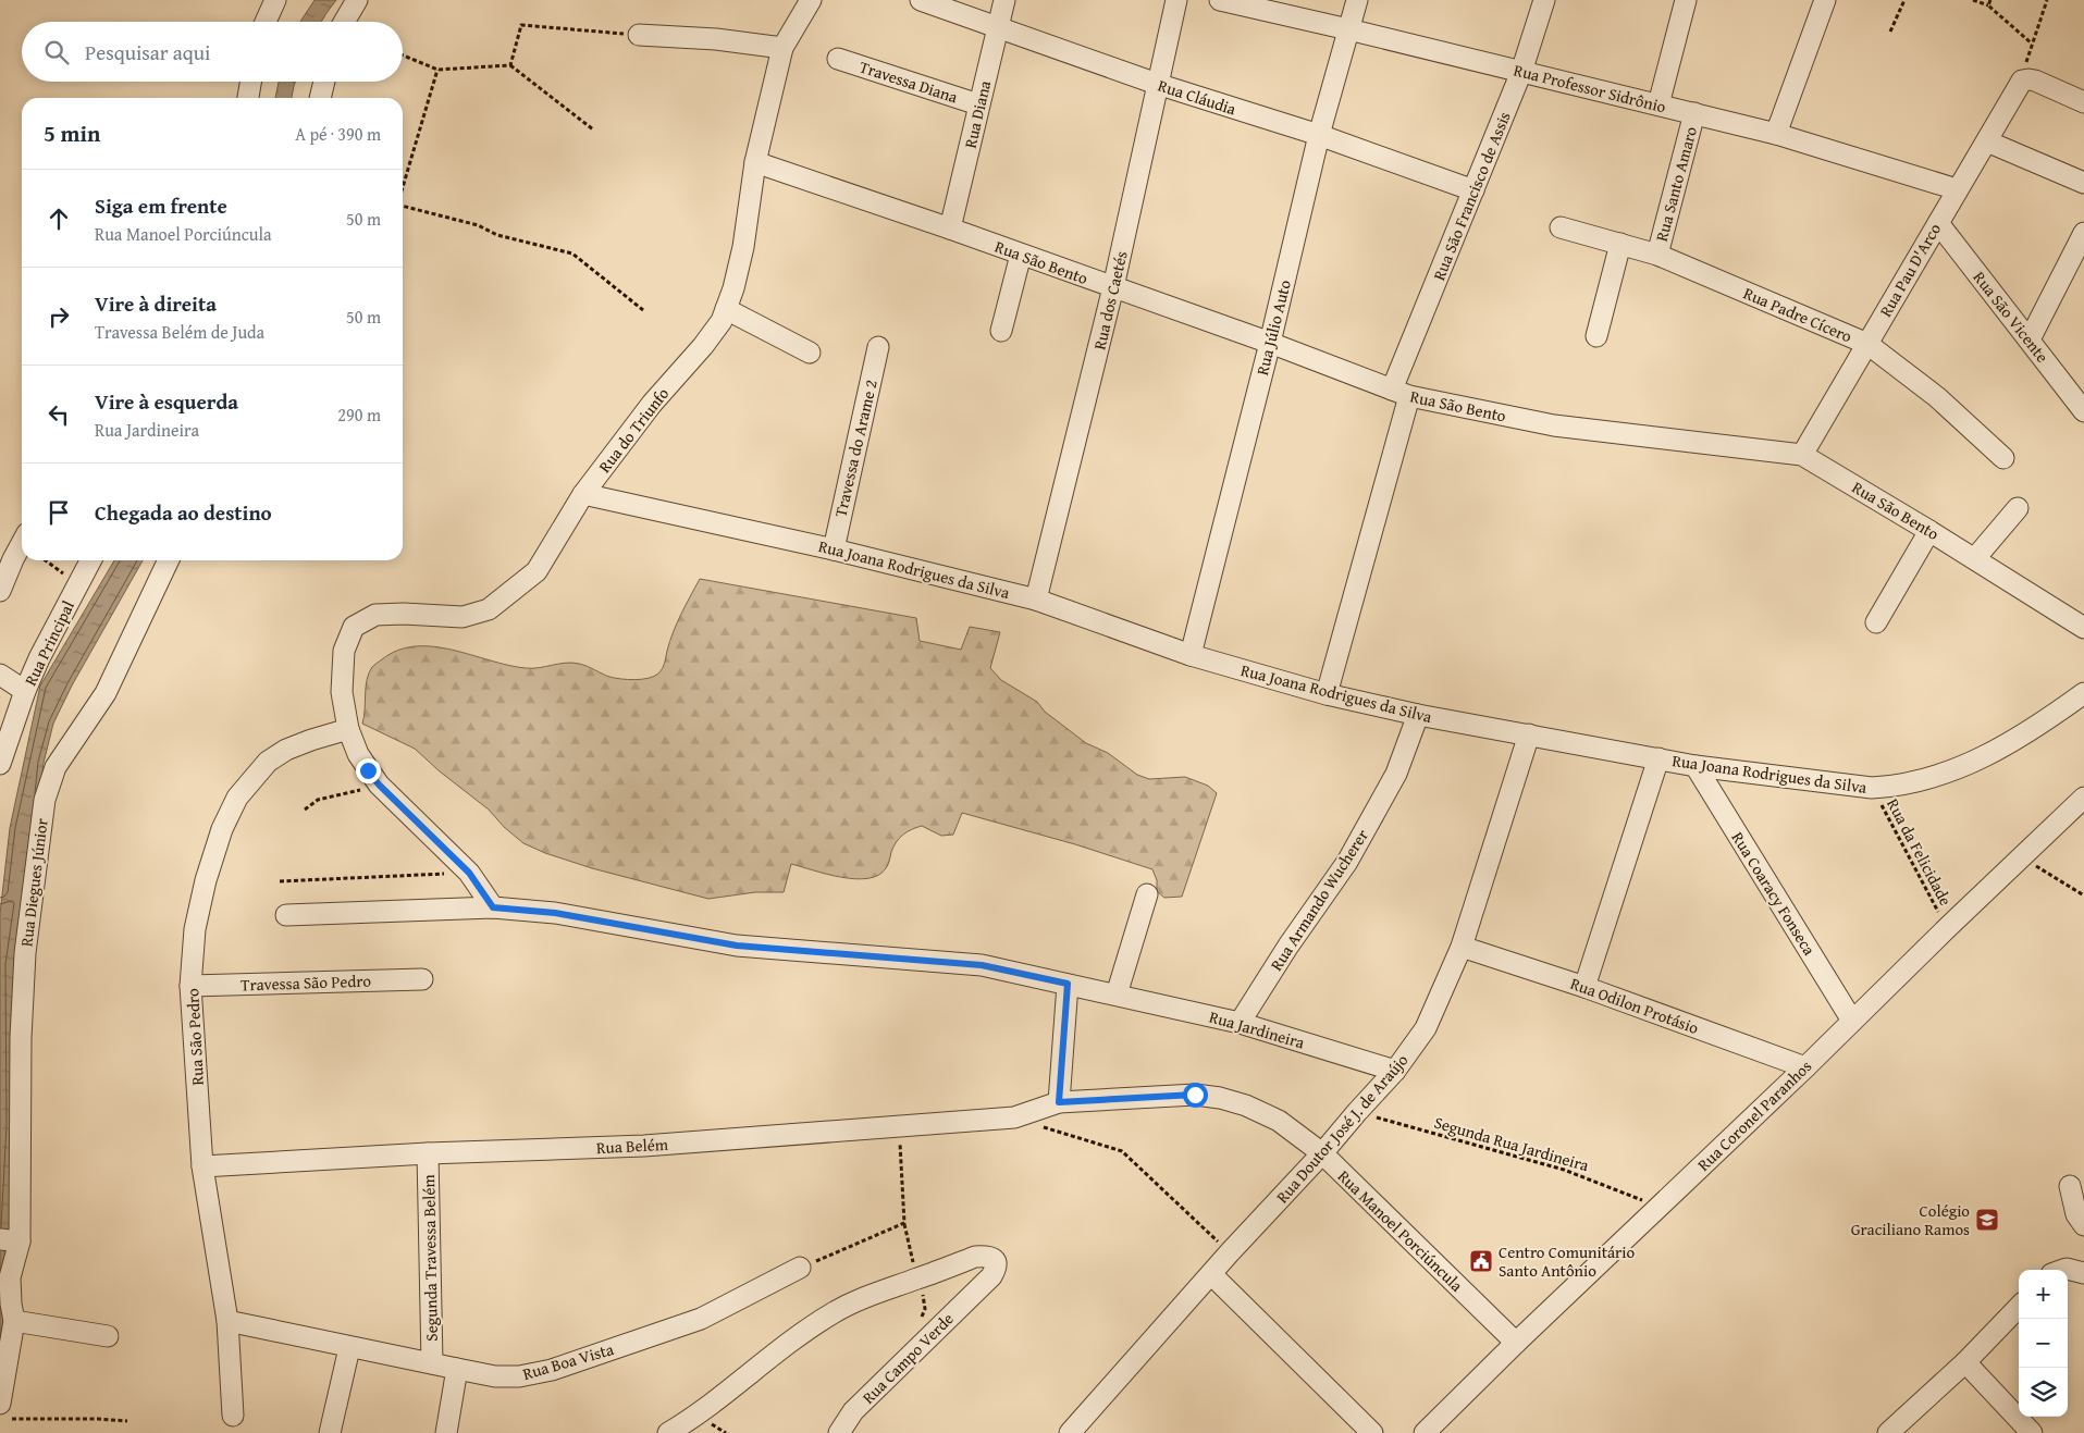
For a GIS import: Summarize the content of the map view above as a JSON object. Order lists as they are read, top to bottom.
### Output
{
  "streets": {
    "street": [
      "Travessa Diana",
      "Rua Professor Sidrônio",
      "Rua Cláudia",
      "Rua Diana",
      "Rua Santo Amaro",
      "Rua São Francisco de Assis",
      "Rua São Bento",
      "Rua Pau D'Arco",
      "Rua dos Caetés",
      "Rua Padre Cícero",
      "Rua São Vicente",
      "Rua Júlio Auto",
      "Rua do Triunfo",
      "Travessa do Arame 2",
      "Rua Joana Rodrigues da Silva",
      "Rua Principal",
      "Rua Diegues Júnior",
      "Rua Coaracy Fonseca",
      "Rua Armando Wucherer",
      "Travessa São Pedro",
      "Rua Odilon Protásio",
      "Rua Jardineira",
      "Rua São Pedro",
      "Rua Coronel Paranhos",
      "Rua Doutor José J. de Araújo",
      "Rua Belém",
      "Rua Manoel Porciúncula",
      "Segunda Travessa Belém",
      "Rua Campo Verde",
      "Rua Boa Vista"
    ],
    "path": ["Rua da Felicidade", "Segunda Rua Jardineira"]
  },
  "crossings": [
    ["Travessa Diana", "Rua Diana"],
    ["Rua Professor Sidrônio", "Rua Santo Amaro"],
    ["Rua Professor Sidrônio", "Rua São Francisco de Assis"],
    ["Rua Professor Sidrônio", "Rua Pau D'Arco"],
    ["Rua Professor Sidrônio", "Rua Júlio Auto"],
    ["Rua Cláudia", "Rua Diana"],
    ["Rua Cláudia", "Rua São Francisco de Assis"],
    ["Rua Cláudia", "Rua dos Caetés"],
    ["Rua Cláudia", "Rua Júlio Auto"],
    ["Rua Diana", "Rua São Bento"],
    ["Rua Santo Amaro", "Rua Padre Cícero"],
    ["Rua São Francisco de Assis", "Rua São Bento"],
    ["Rua São Francisco de Assis", "Rua Joana Rodrigues da Silva"],
    ["Rua São Bento", "Rua Pau D'Arco"],
    ["Rua São Bento", "Rua dos Caetés"],
    ["Rua São Bento", "Rua Júlio Auto"],
    ["Rua São Bento", "Rua do Triunfo"],
    ["Rua Pau D'Arco", "Rua Padre Cícero"],
    ["Rua Pau D'Arco", "Rua São Vicente"],
    ["Rua dos Caetés", "Rua Joana Rodrigues da Silva"],
    ["Rua Júlio Auto", "Rua Joana Rodrigues da Silva"],
    ["Rua do Triunfo", "Rua Joana Rodrigues da Silva"],
    ["Rua do Triunfo", "Rua São Pedro"],
    ["Travessa do Arame 2", "Rua Joana Rodrigues da Silva"],
    ["Rua Joana Rodrigues da Silva", "Rua da Felicidade"],
    ["Rua Joana Rodrigues da Silva", "Rua Coaracy Fonseca"],
    ["Rua Joana Rodrigues da Silva", "Rua Armando Wucherer"],
    ["Rua Joana Rodrigues da Silva", "Rua Doutor José J. de Araújo"],
    ["Rua da Felicidade", "Rua Coronel Paranhos"],
    ["Rua Coaracy Fonseca", "Rua Coronel Paranhos"],
    ["Rua Armando Wucherer", "Rua Jardineira"],
    ["Travessa São Pedro", "Rua São Pedro"],
    ["Rua Odilon Protásio", "Rua Coronel Paranhos"],
    ["Rua Odilon Protásio", "Rua Doutor José J. de Araújo"],
    ["Rua Jardineira", "Rua Doutor José J. de Araújo"],
    ["Rua São Pedro", "Rua Belém"],
    ["Rua São Pedro", "Rua Boa Vista"],
    ["Rua Coronel Paranhos", "Segunda Rua Jardineira"],
    ["Rua Coronel Paranhos", "Rua Manoel Porciúncula"],
    ["Rua Doutor José J. de Araújo", "Segunda Rua Jardineira"],
    ["Rua Doutor José J. de Araújo", "Rua Manoel Porciúncula"],
    ["Rua Belém", "Rua Manoel Porciúncula"],
    ["Rua Belém", "Segunda Travessa Belém"],
    ["Segunda Travessa Belém", "Rua Boa Vista"]
  ],
  "places": {
    "school or university": ["Colégio Graciliano Ramos"],
    "public building": ["Centro Comunitário Santo Antônio"]
  },
  "page": {
    "search": "Pesquisar aqui",
    "heading": ["5 min", "A pé · 390 m"],
    "list": [
      ["Siga em frente", "Rua Manoel Porciúncula", "50 m"],
      ["Vire à direita", "Travessa Belém de Juda", "50 m"],
      ["Vire à esquerda", "Rua Jardineira", "290 m"],
      "Chegada ao destino"
    ],
    "map_buttons": ["+", "−"]
  }
}
